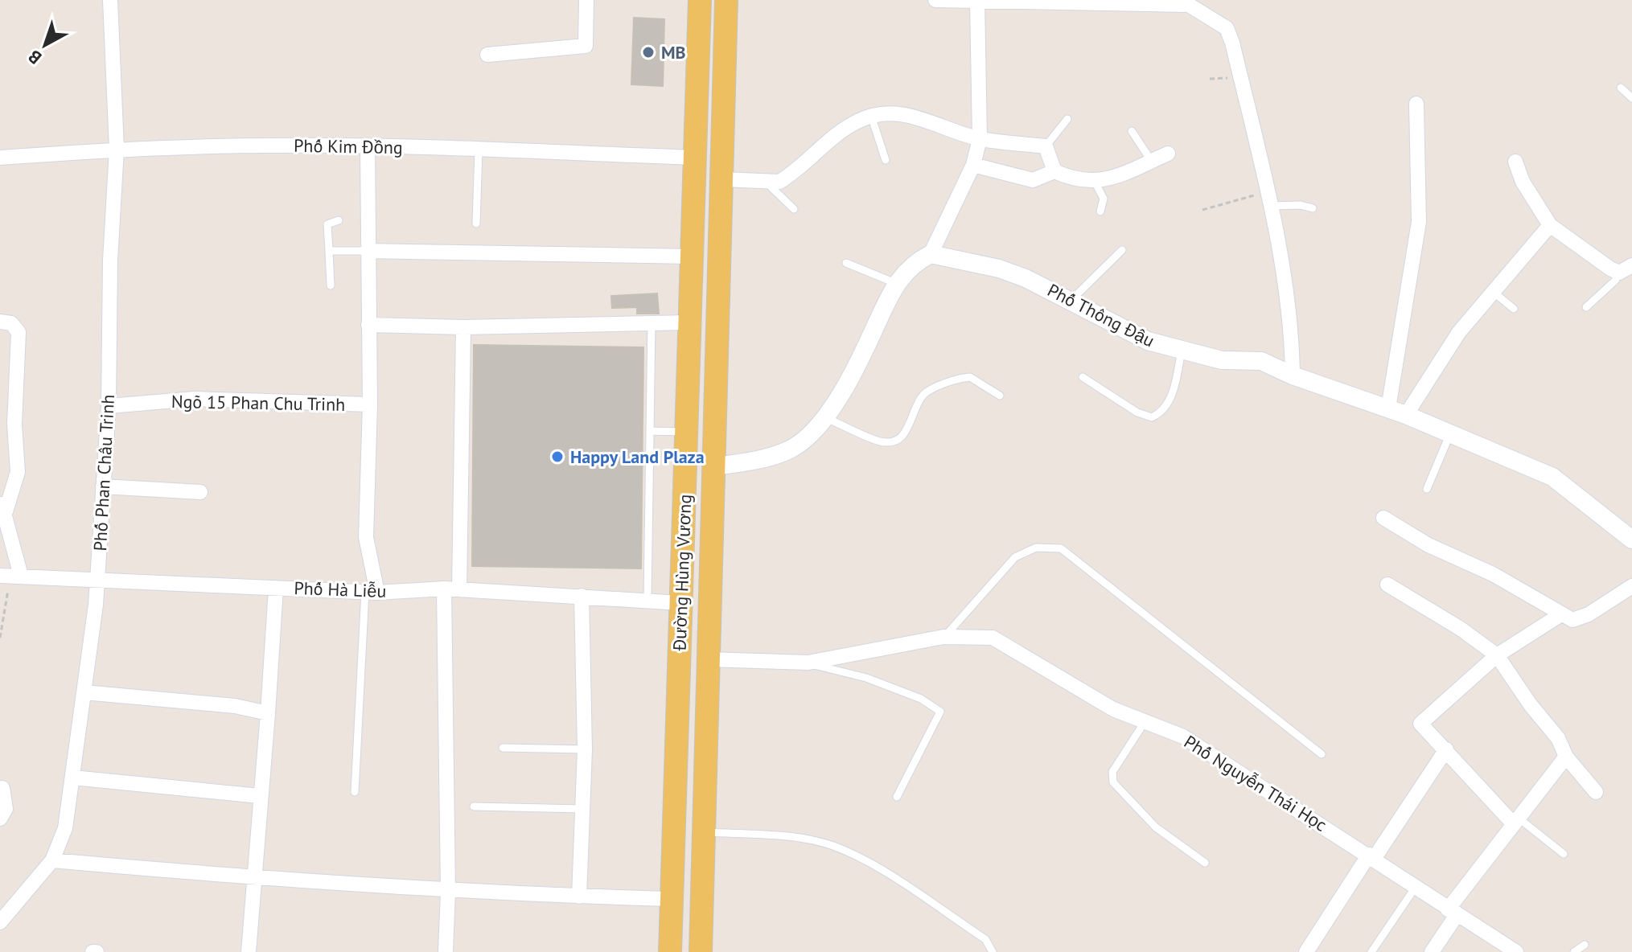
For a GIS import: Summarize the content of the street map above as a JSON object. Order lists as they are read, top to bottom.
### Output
{
  "streets": {
    "main road": ["Đường Hùng Vương"],
    "street": [
      "Phố Kim Đồng",
      "Phố Thông Đậu",
      "Ngõ 15 Phan Chu Trinh",
      "Phố Phan Châu Trinh",
      "Phố Hà Liễu",
      "Phố Nguyễn Thái Học"
    ]
  },
  "crossings": [
    ["Phố Kim Đồng", "Phố Phan Châu Trinh"],
    ["Phố Kim Đồng", "Đường Hùng Vương"],
    ["Ngõ 15 Phan Chu Trinh", "Phố Phan Châu Trinh"],
    ["Phố Phan Châu Trinh", "Phố Hà Liễu"],
    ["Đường Hùng Vương", "Phố Hà Liễu"],
    ["Đường Hùng Vương", "Phố Nguyễn Thái Học"]
  ],
  "places": ["MB", "Happy Land Plaza"],
  "north": "bottom left"
}
